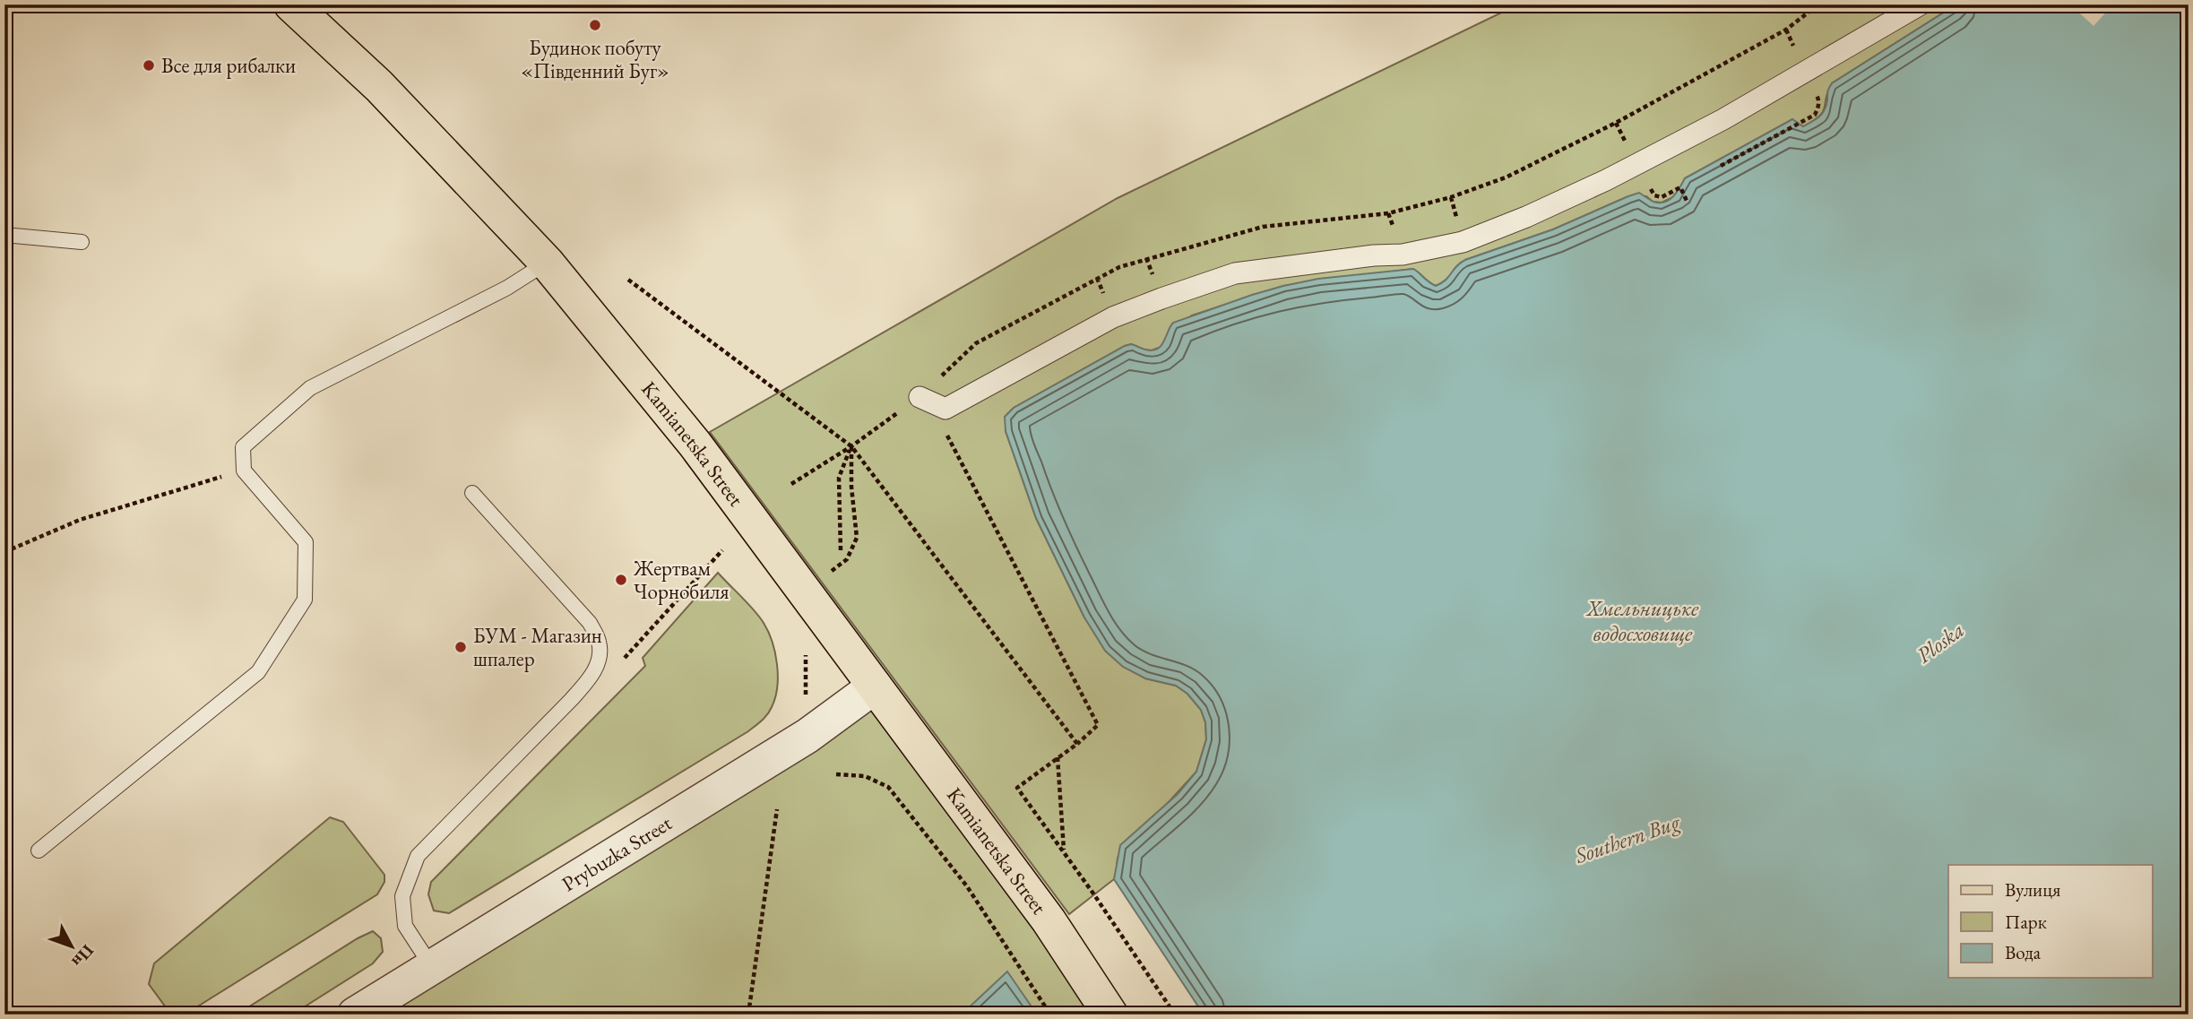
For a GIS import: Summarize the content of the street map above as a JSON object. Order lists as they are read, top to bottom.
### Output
{
  "streets": {
    "main road": ["Kamianetska Street"],
    "street": ["Prybuzka Street"]
  },
  "crossings": [
    ["Kamianetska Street", "Prybuzka Street"]
  ],
  "water": ["Хмельницьке водосховище", "Ploska", "Southern Bug"],
  "places": [
    "Будинок побуту «Південний Буг»",
    "Все для рибалки",
    "Жертвам Чорнобиля",
    "БУМ - Магазин шпалер"
  ],
  "legend": ["Вулиця", "Парк", "Вода"],
  "north": "bottom right"
}
